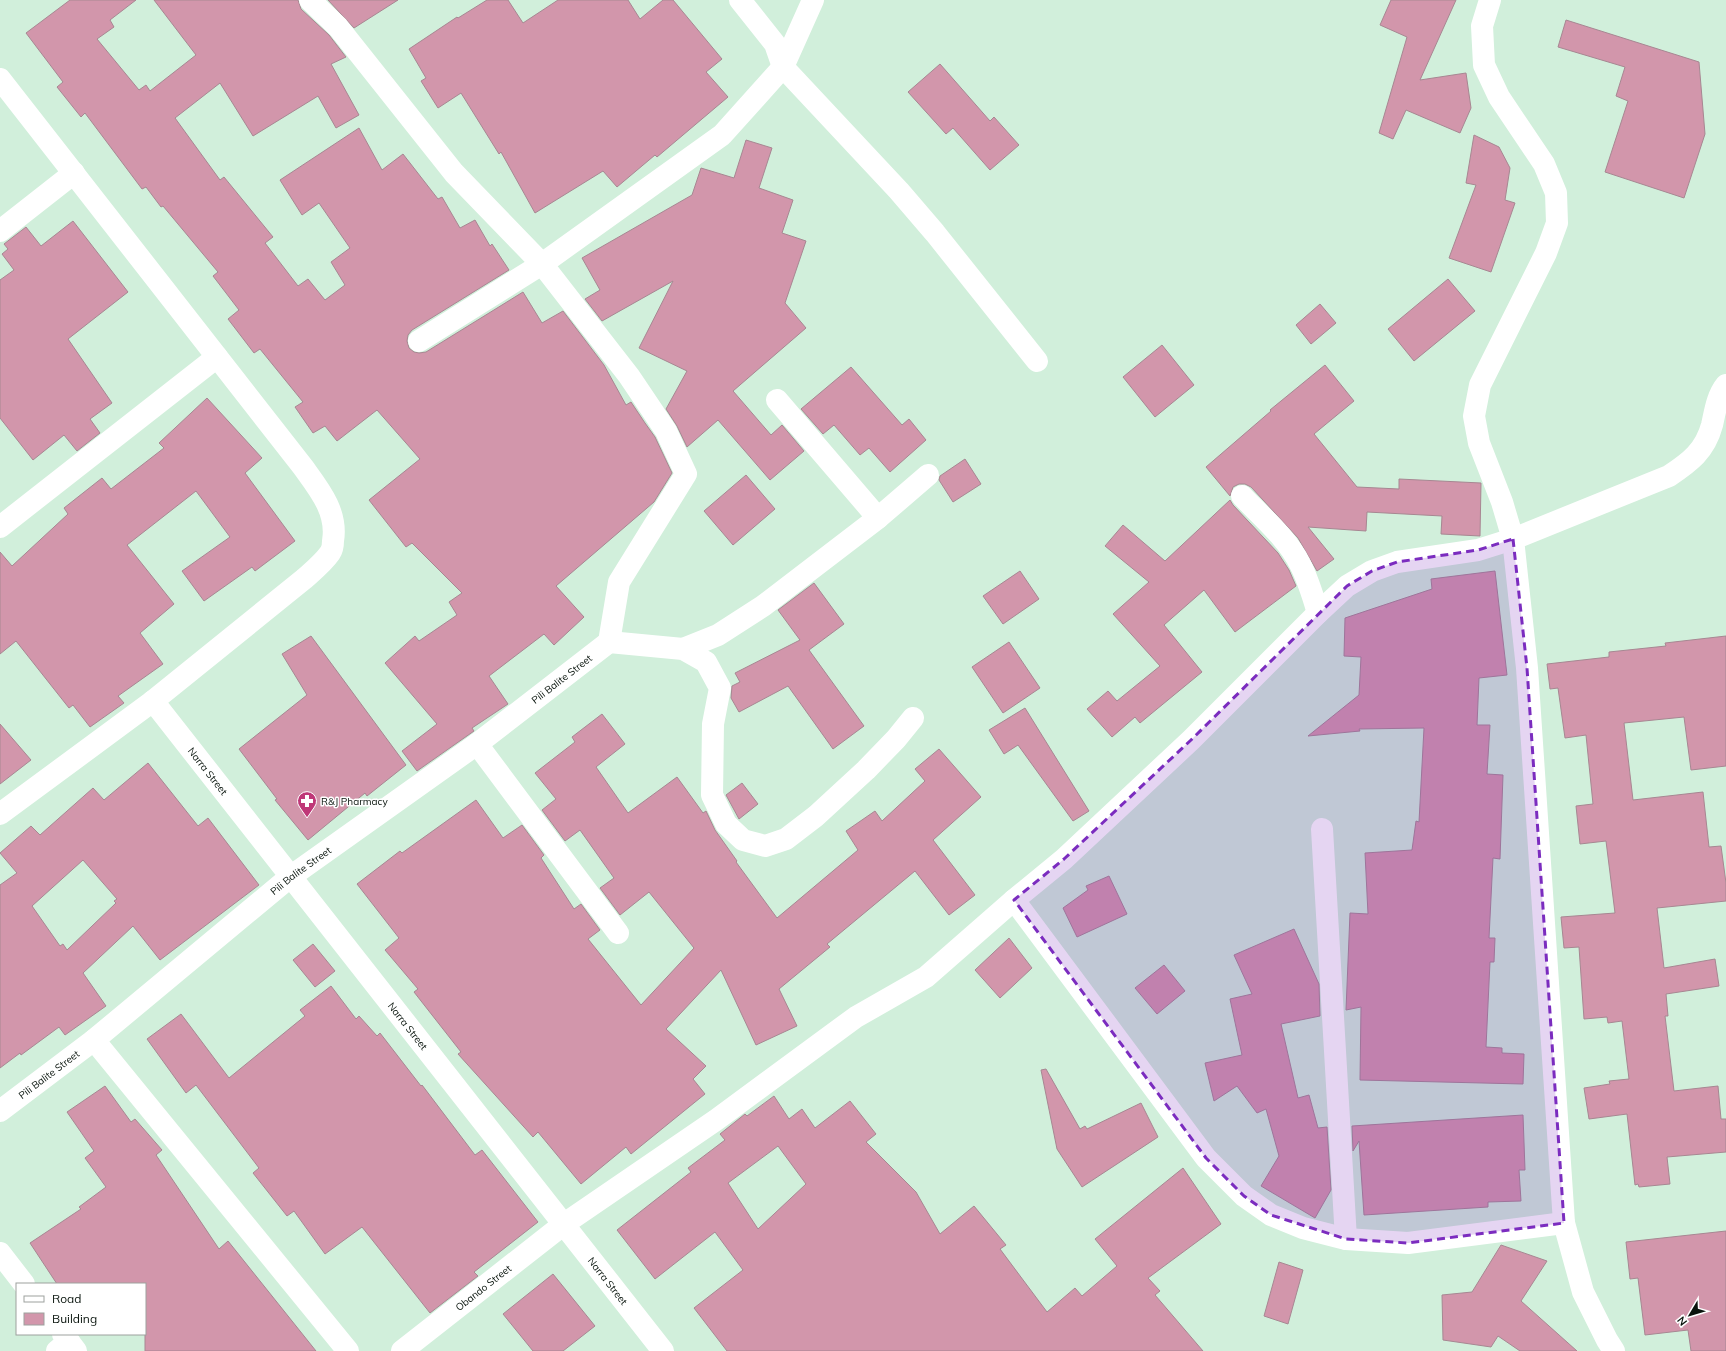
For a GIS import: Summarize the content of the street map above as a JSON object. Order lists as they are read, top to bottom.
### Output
{
  "streets": {
    "street": ["Pili Balite Street", "Narra Street", "Obando Street"]
  },
  "crossings": [
    ["Pili Balite Street", "Narra Street"],
    ["Narra Street", "Obando Street"]
  ],
  "places": {
    "pharmacy": ["R&J Pharmacy"]
  },
  "legend": ["Road", "Building"],
  "north": "bottom left"
}
